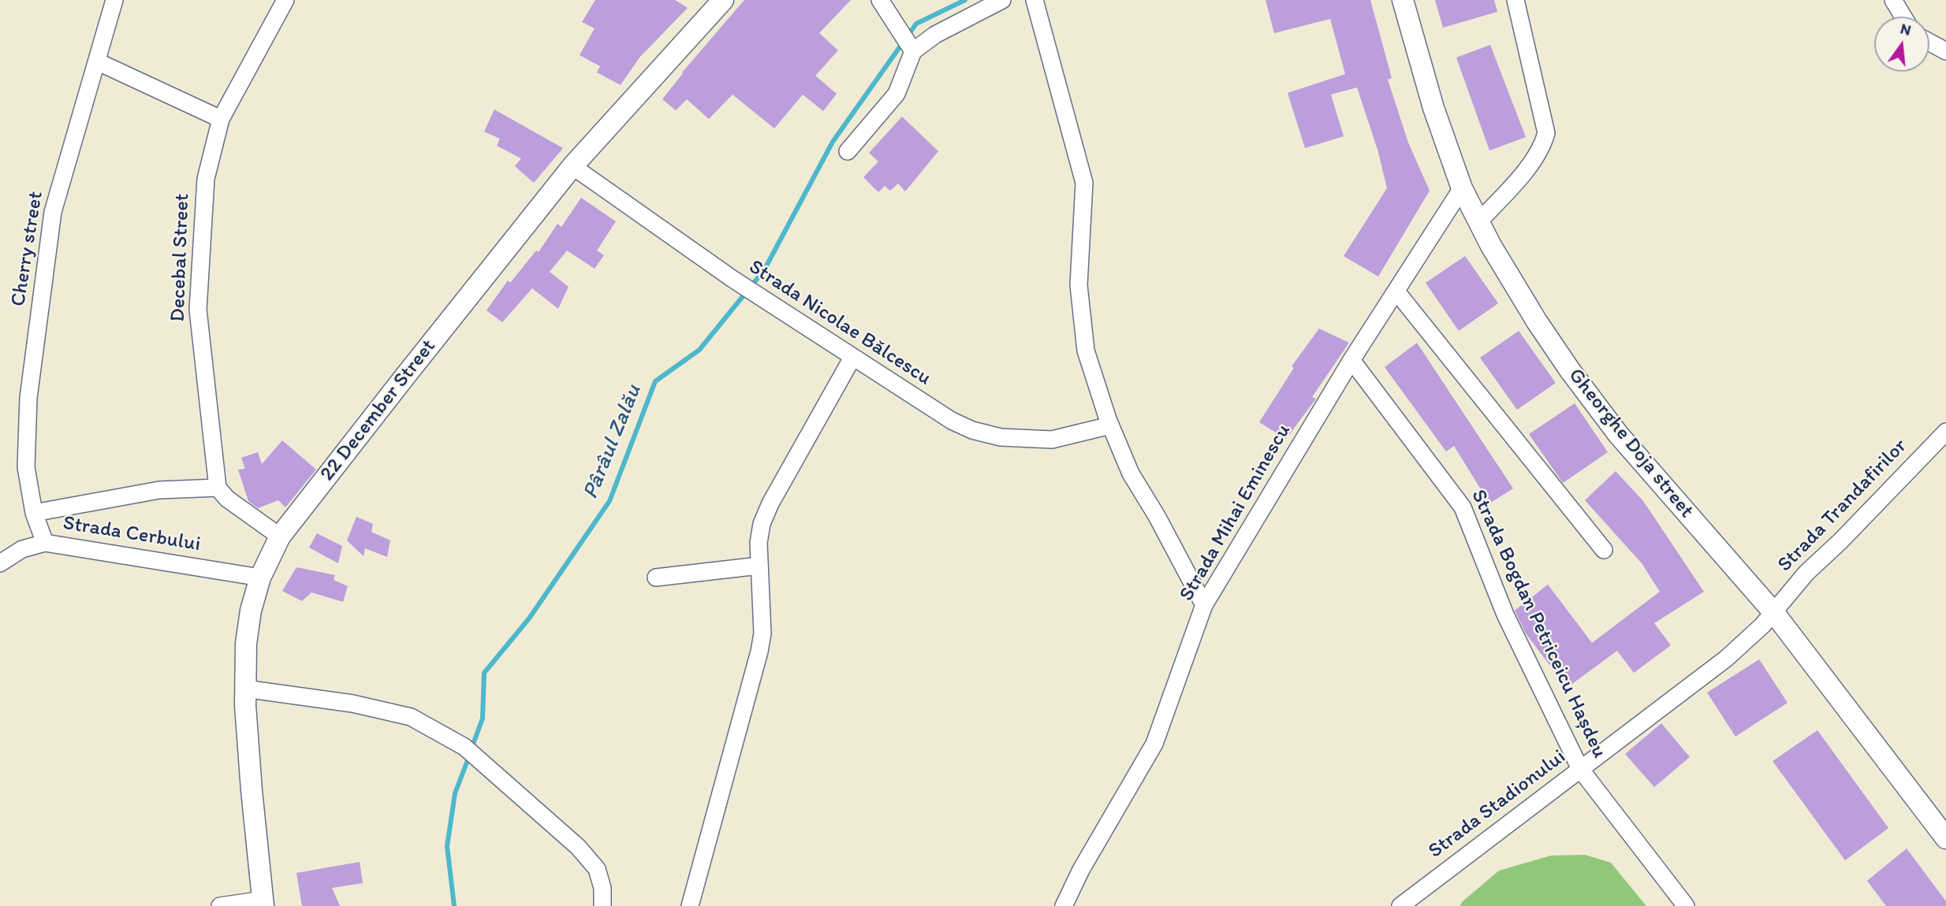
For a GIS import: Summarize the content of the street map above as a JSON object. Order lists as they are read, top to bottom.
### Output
{
  "streets": {
    "main road": ["22 December Street", "Gheorghe Doja street"],
    "street": [
      "Cherry street",
      "Decebal Street",
      "Strada Nicolae Bălcescu",
      "Strada Trandafirilor",
      "Strada Mihai Eminescu",
      "Strada Cerbului",
      "Strada Bogdan Petriceicu Hașdeu",
      "Strada Stadionului"
    ]
  },
  "crossings": [
    ["Cherry street", "Strada Cerbului"],
    ["Decebal Street", "Strada Cerbului"],
    ["Strada Nicolae Bălcescu", "22 December Street"],
    ["22 December Street", "Strada Cerbului"],
    ["Gheorghe Doja street", "Strada Trandafirilor"],
    ["Gheorghe Doja street", "Strada Mihai Eminescu"],
    ["Gheorghe Doja street", "Strada Stadionului"],
    ["Strada Trandafirilor", "Strada Stadionului"],
    ["Strada Mihai Eminescu", "Strada Bogdan Petriceicu Hașdeu"],
    ["Strada Bogdan Petriceicu Hașdeu", "Strada Stadionului"]
  ],
  "water": ["Pârâul Zalău"],
  "north": "top"
}
